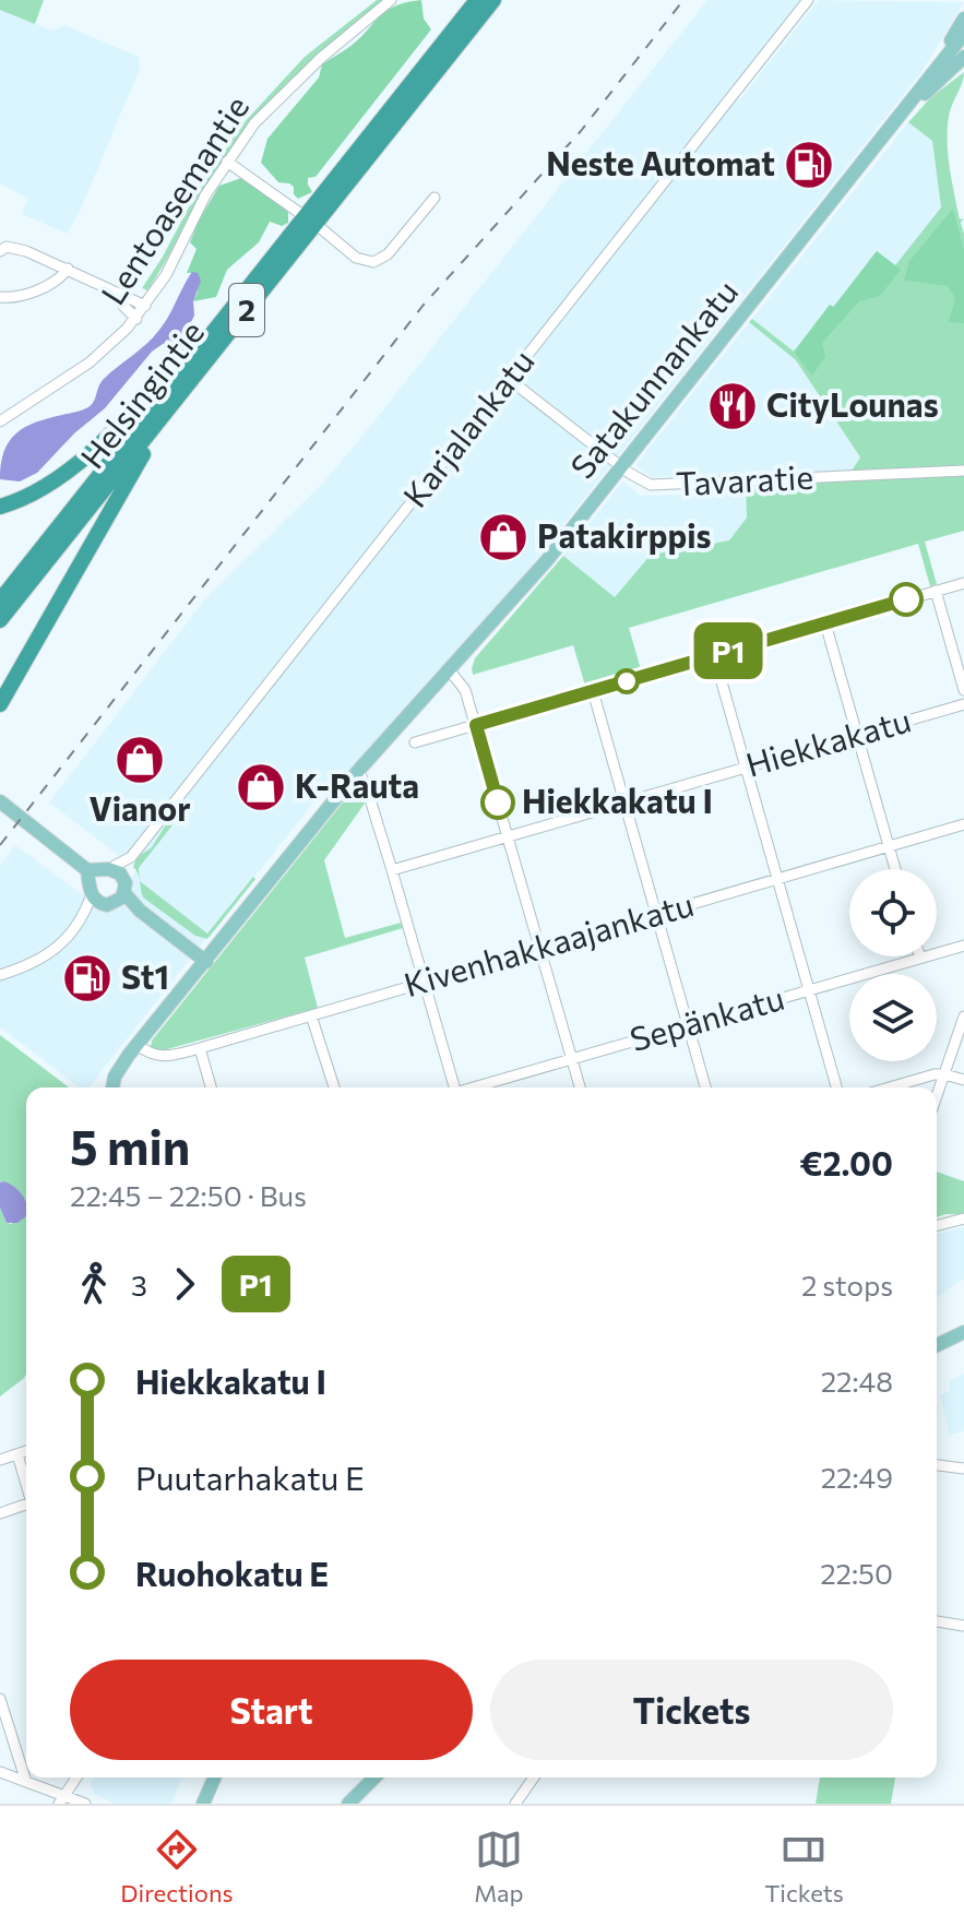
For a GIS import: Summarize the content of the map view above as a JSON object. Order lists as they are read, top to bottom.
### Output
{
  "streets": {
    "highway": ["2", "Helsingintie"],
    "main road": ["Satakunnankatu"],
    "street": [
      "Lentoasemantie",
      "Karjalankatu",
      "Tavaratie",
      "Hiekkakatu",
      "Kivenhakkaajankatu",
      "Sepänkatu"
    ]
  },
  "crossings": [
    ["Satakunnankatu", "Tavaratie"],
    ["Satakunnankatu", "Kivenhakkaajankatu"],
    ["Karjalankatu", "Tavaratie"]
  ],
  "places": {
    "fuel station": ["Neste Automat", "St1"],
    "restaurant": ["CityLounas"],
    "shop": ["Patakirppis", "Vianor", "K-Rauta"],
    "other": ["Hiekkakatu I"]
  },
  "lines": ["bus line P1"],
  "page": {
    "on_map": "P1",
    "heading": ["5 min", "22:45 – 22:50 · Bus", "€2.00"],
    "legs": ["3", "P1", "2 stops"],
    "list": [
      {
        "name": "Hiekkakatu I",
        "value": "22:48"
      },
      {
        "name": "Puutarhakatu E",
        "value": "22:49"
      },
      {
        "name": "Ruohokatu E",
        "value": "22:50"
      }
    ],
    "buttons": ["Start", "Tickets"],
    "tabs": ["Directions", "Map", "Tickets"]
  }
}
